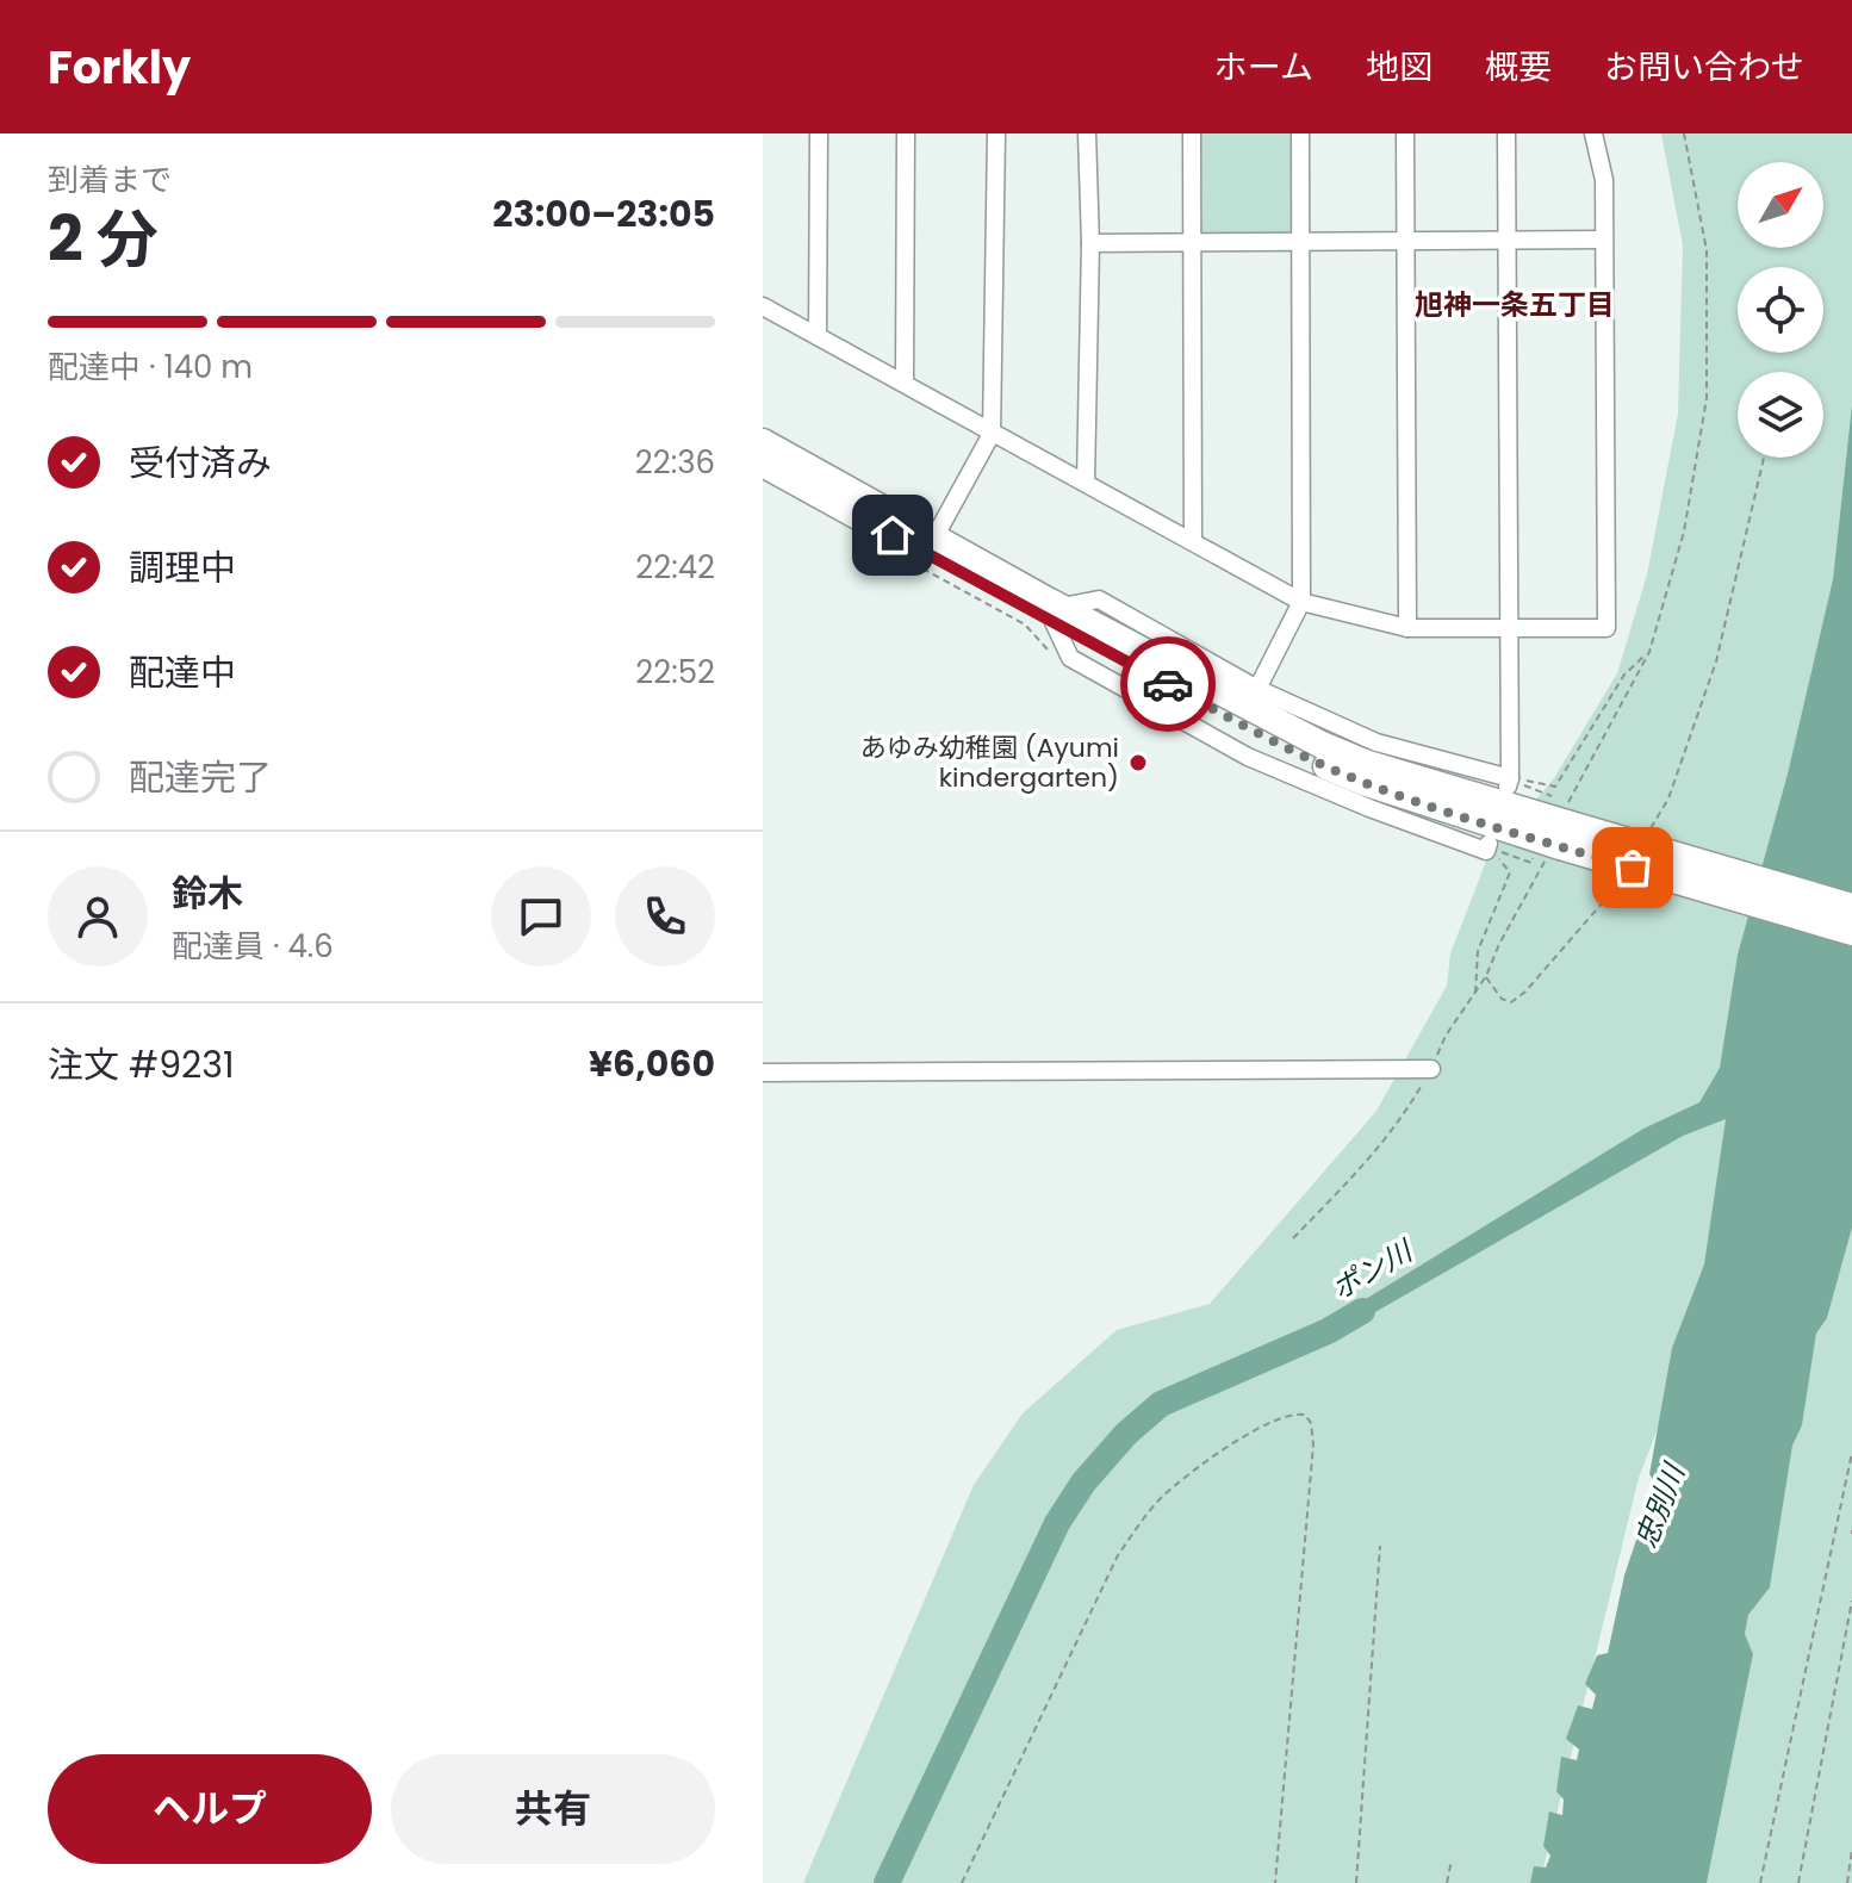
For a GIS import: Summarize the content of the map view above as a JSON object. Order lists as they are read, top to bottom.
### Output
{
  "districts": ["旭神一条五丁目"],
  "water": ["ポン川", "忠別川"],
  "places": ["あゆみ幼稚園 (Ayumi kindergarten)"],
  "north": "top right",
  "page": {
    "header": "Forkly",
    "nav": [
      "ホーム",
      "地図",
      "概要",
      "お問い合わせ"
    ],
    "heading": ["2 分", "到着まで", "23:00–23:05"],
    "panel": [
      "鈴木",
      "配達員 · 4.6",
      "注文 #9231",
      "¥6,060"
    ],
    "bar": "配達中 · 140 m",
    "list": [
      ["受付済み", "22:36"],
      ["調理中", "22:42"],
      ["配達中", "22:52"],
      "配達完了"
    ],
    "buttons": ["ヘルプ", "共有"]
  }
}
